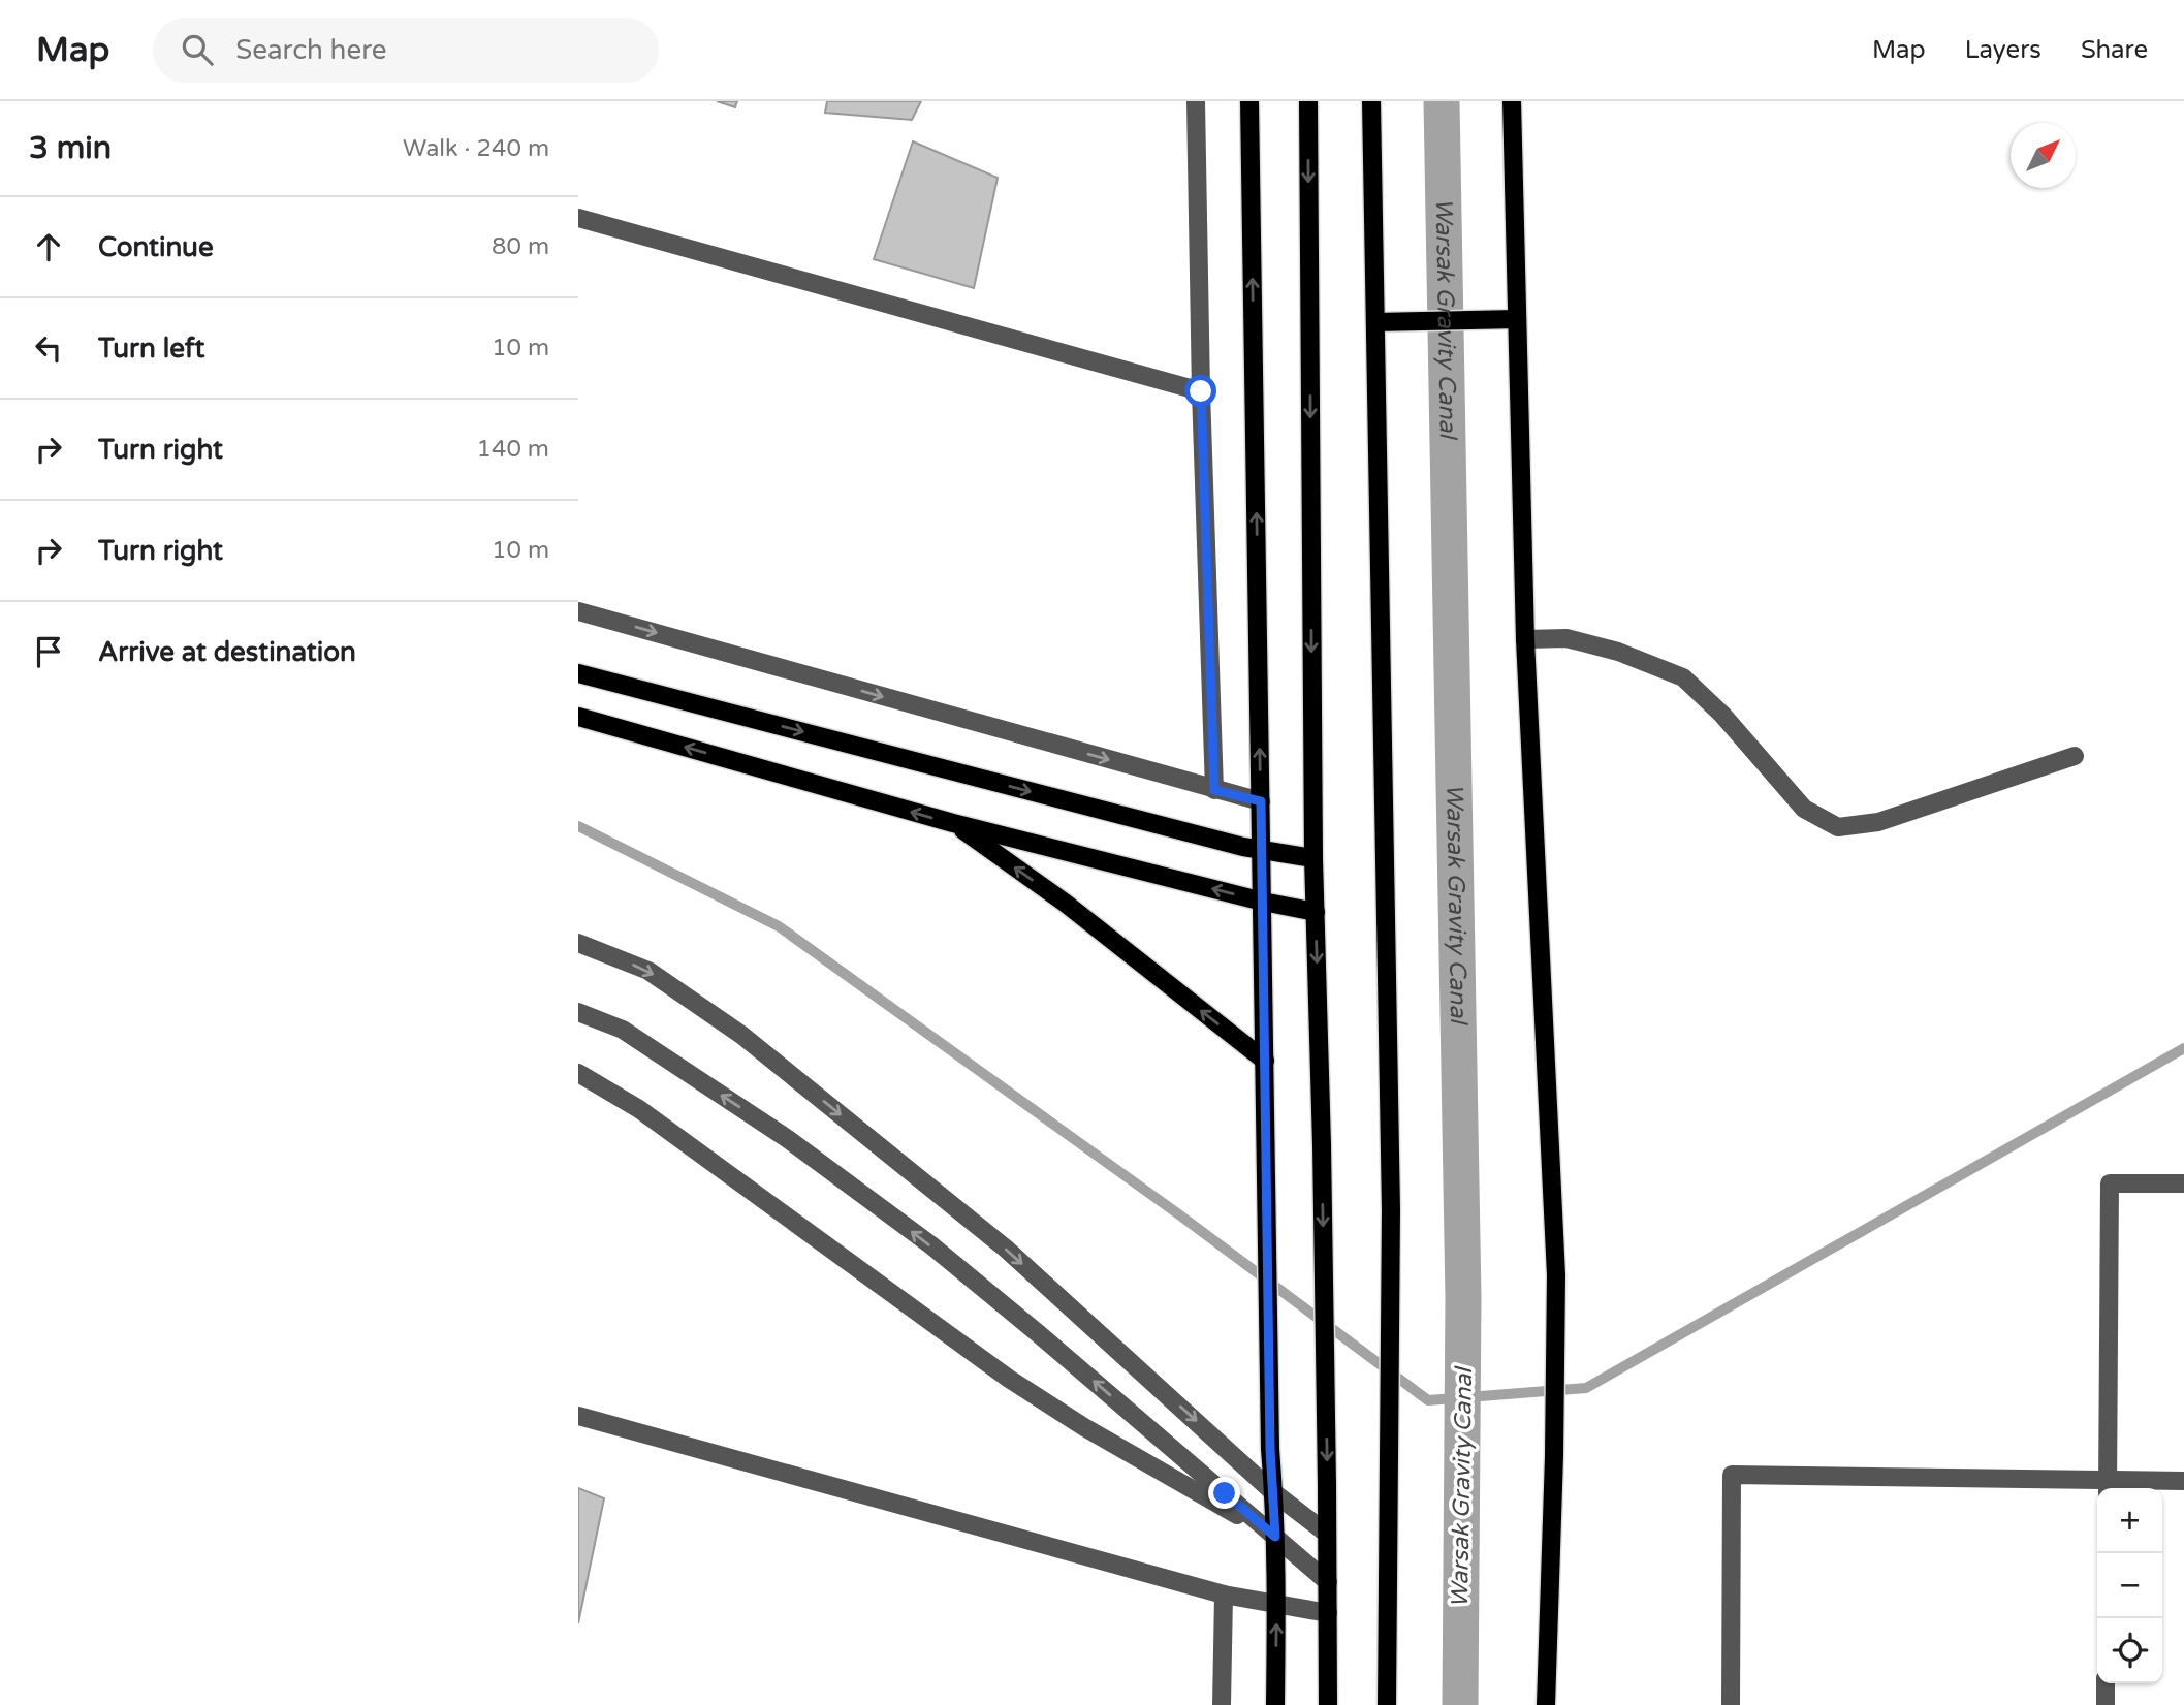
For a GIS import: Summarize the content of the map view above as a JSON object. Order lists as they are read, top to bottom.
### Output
{
  "water": ["Warsak Gravity Canal"],
  "north": "top right",
  "page": {
    "header": "Map",
    "search": "Search here",
    "nav": ["Map", "Layers", "Share"],
    "heading": ["3 min", "Walk · 240 m"],
    "list": [
      ["Continue", "80 m"],
      ["Turn left", "10 m"],
      ["Turn right", "140 m"],
      ["Turn right", "10 m"],
      "Arrive at destination"
    ],
    "map_buttons": ["+", "−"]
  }
}
